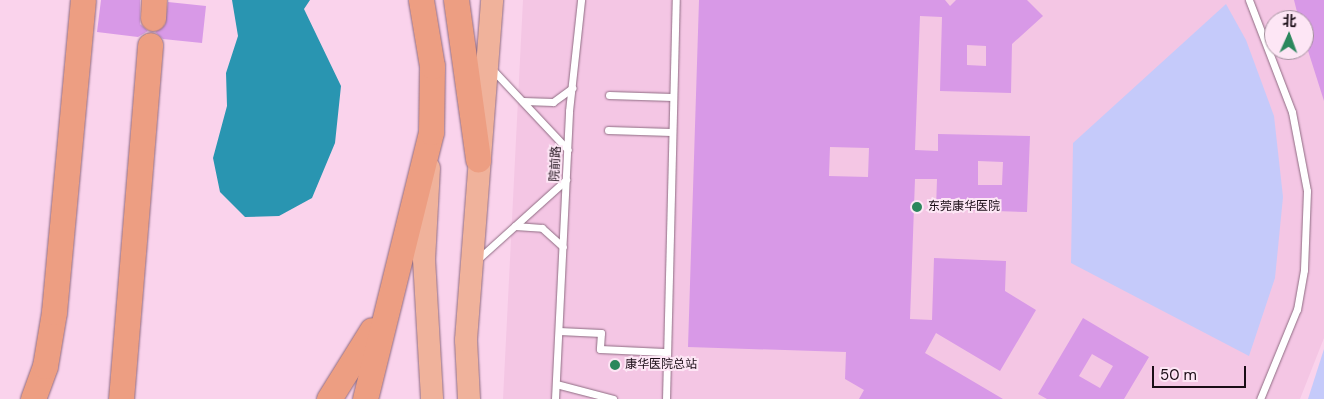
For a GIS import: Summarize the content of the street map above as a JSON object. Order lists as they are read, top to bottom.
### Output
{
  "streets": {
    "lane": ["院前路"]
  },
  "places": ["东莞康华医院", "康华医院总站"],
  "scale_bar": "50 m",
  "north": "top"
}
